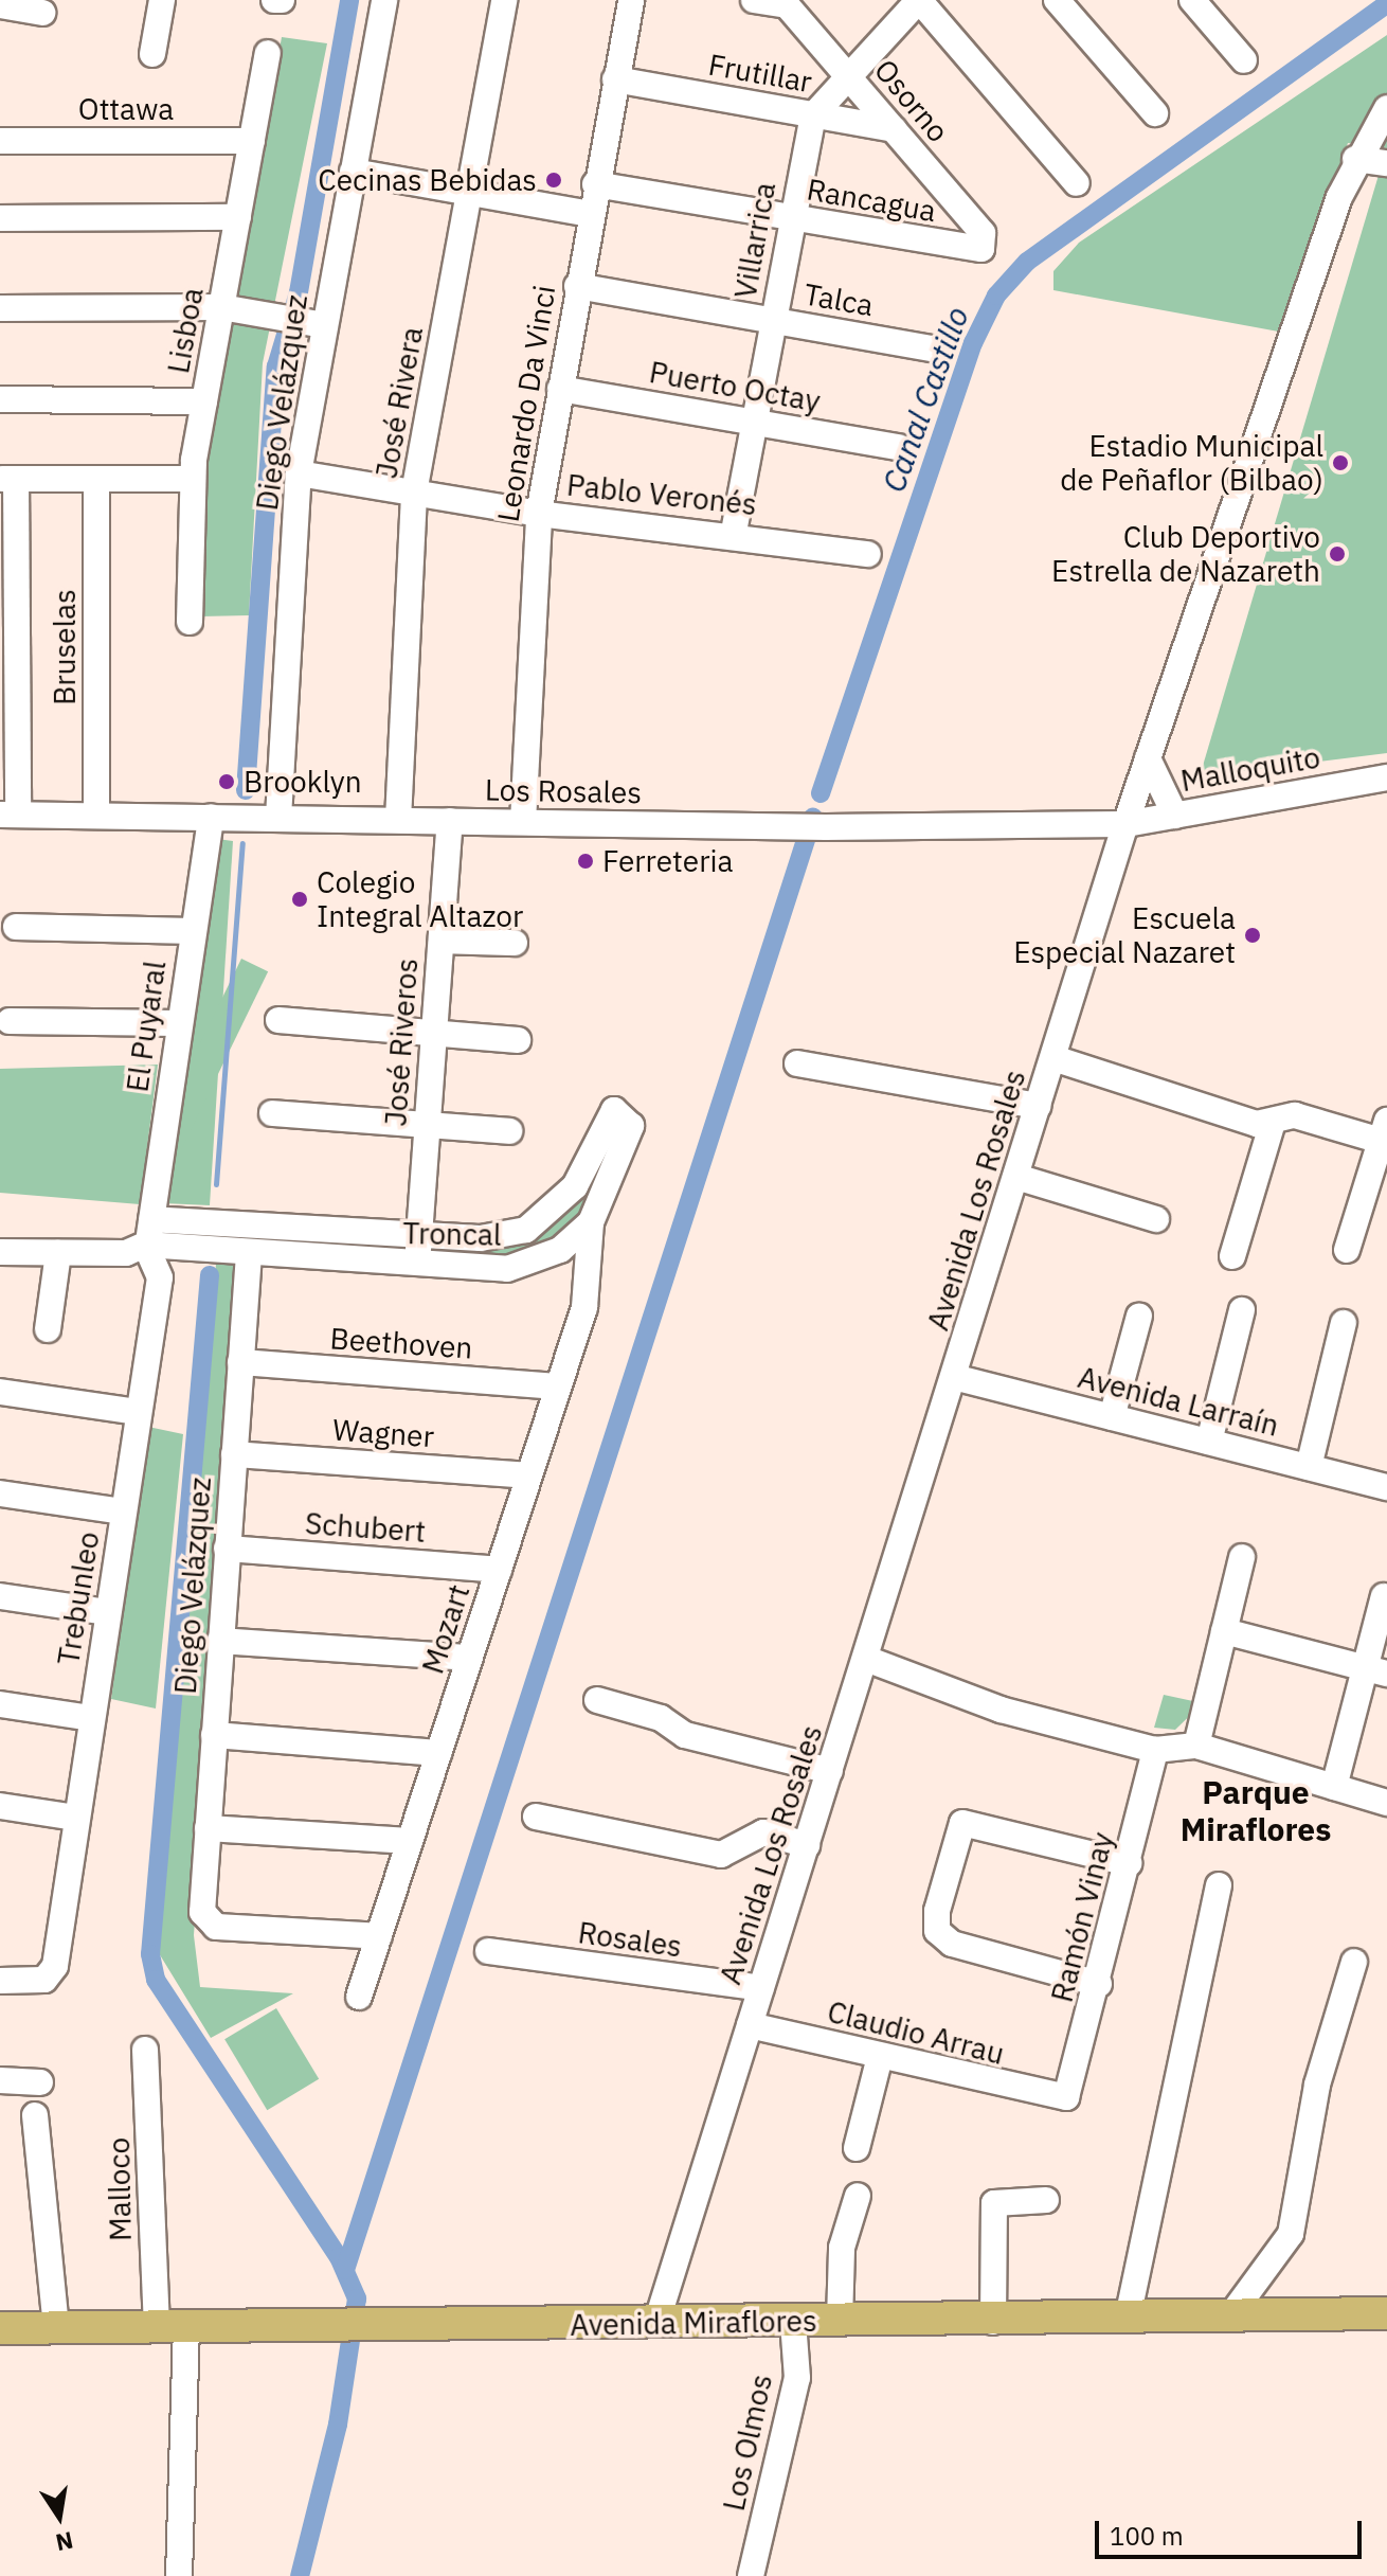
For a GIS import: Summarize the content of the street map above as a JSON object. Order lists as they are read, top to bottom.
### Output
{
  "streets": {
    "main road": ["Avenida Miraflores"],
    "street": [
      "Frutillar",
      "Osorno",
      "Ottawa",
      "Rancagua",
      "Villarrica",
      "Talca",
      "Lisboa",
      "Puerto Octay",
      "Diego Velázquez",
      "José Rivera",
      "Leonardo Da Vinci",
      "Pablo Veronés",
      "Bruselas",
      "Malloquito",
      "Los Rosales",
      "El Puyaral",
      "José Riveros",
      "Avenida Los Rosales",
      "Troncal",
      "Beethoven",
      "Avenida Larraín",
      "Wagner",
      "Schubert",
      "Trebunleo",
      "Mozart",
      "Ramón Vinay",
      "Rosales",
      "Claudio Arrau",
      "Malloco",
      "Los Olmos"
    ]
  },
  "crossings": [
    ["Frutillar", "Osorno"],
    ["Frutillar", "Villarrica"],
    ["Frutillar", "Leonardo Da Vinci"],
    ["Osorno", "Rancagua"],
    ["Osorno", "Villarrica"],
    ["Ottawa", "Lisboa"],
    ["Rancagua", "Villarrica"],
    ["Rancagua", "Leonardo Da Vinci"],
    ["Villarrica", "Talca"],
    ["Villarrica", "Puerto Octay"],
    ["Villarrica", "Pablo Veronés"],
    ["Talca", "Leonardo Da Vinci"],
    ["Puerto Octay", "Leonardo Da Vinci"],
    ["Diego Velázquez", "Pablo Veronés"],
    ["Diego Velázquez", "Los Rosales"],
    ["Diego Velázquez", "Troncal"],
    ["Diego Velázquez", "Beethoven"],
    ["Diego Velázquez", "Wagner"],
    ["Diego Velázquez", "Schubert"],
    ["Diego Velázquez", "Mozart"],
    ["José Rivera", "Pablo Veronés"],
    ["José Rivera", "Los Rosales"],
    ["Leonardo Da Vinci", "Pablo Veronés"],
    ["Leonardo Da Vinci", "Los Rosales"],
    ["Bruselas", "Los Rosales"],
    ["Malloquito", "Los Rosales"],
    ["Malloquito", "Avenida Los Rosales"],
    ["Los Rosales", "El Puyaral"],
    ["Los Rosales", "José Riveros"],
    ["Los Rosales", "Avenida Los Rosales"],
    ["El Puyaral", "Troncal"],
    ["El Puyaral", "Trebunleo"],
    ["José Riveros", "Troncal"],
    ["Avenida Los Rosales", "Avenida Larraín"],
    ["Avenida Los Rosales", "Rosales"],
    ["Avenida Los Rosales", "Claudio Arrau"],
    ["Avenida Los Rosales", "Avenida Miraflores"],
    ["Troncal", "Trebunleo"],
    ["Troncal", "Mozart"],
    ["Beethoven", "Mozart"],
    ["Wagner", "Mozart"],
    ["Schubert", "Mozart"],
    ["Ramón Vinay", "Claudio Arrau"],
    ["Malloco", "Avenida Miraflores"],
    ["Avenida Miraflores", "Los Olmos"]
  ],
  "districts": ["Parque Miraflores"],
  "water": ["Canal Castillo"],
  "places": [
    "Cecinas Bebidas",
    "Estadio Municipal de Peñaflor (Bilbao)",
    "Club Deportivo Estrella de Nazareth",
    "Brooklyn",
    "Ferreteria",
    "Colegio Integral Altazor",
    "Escuela Especial Nazaret"
  ],
  "scale_bar": "100 m",
  "north": "bottom"
}
